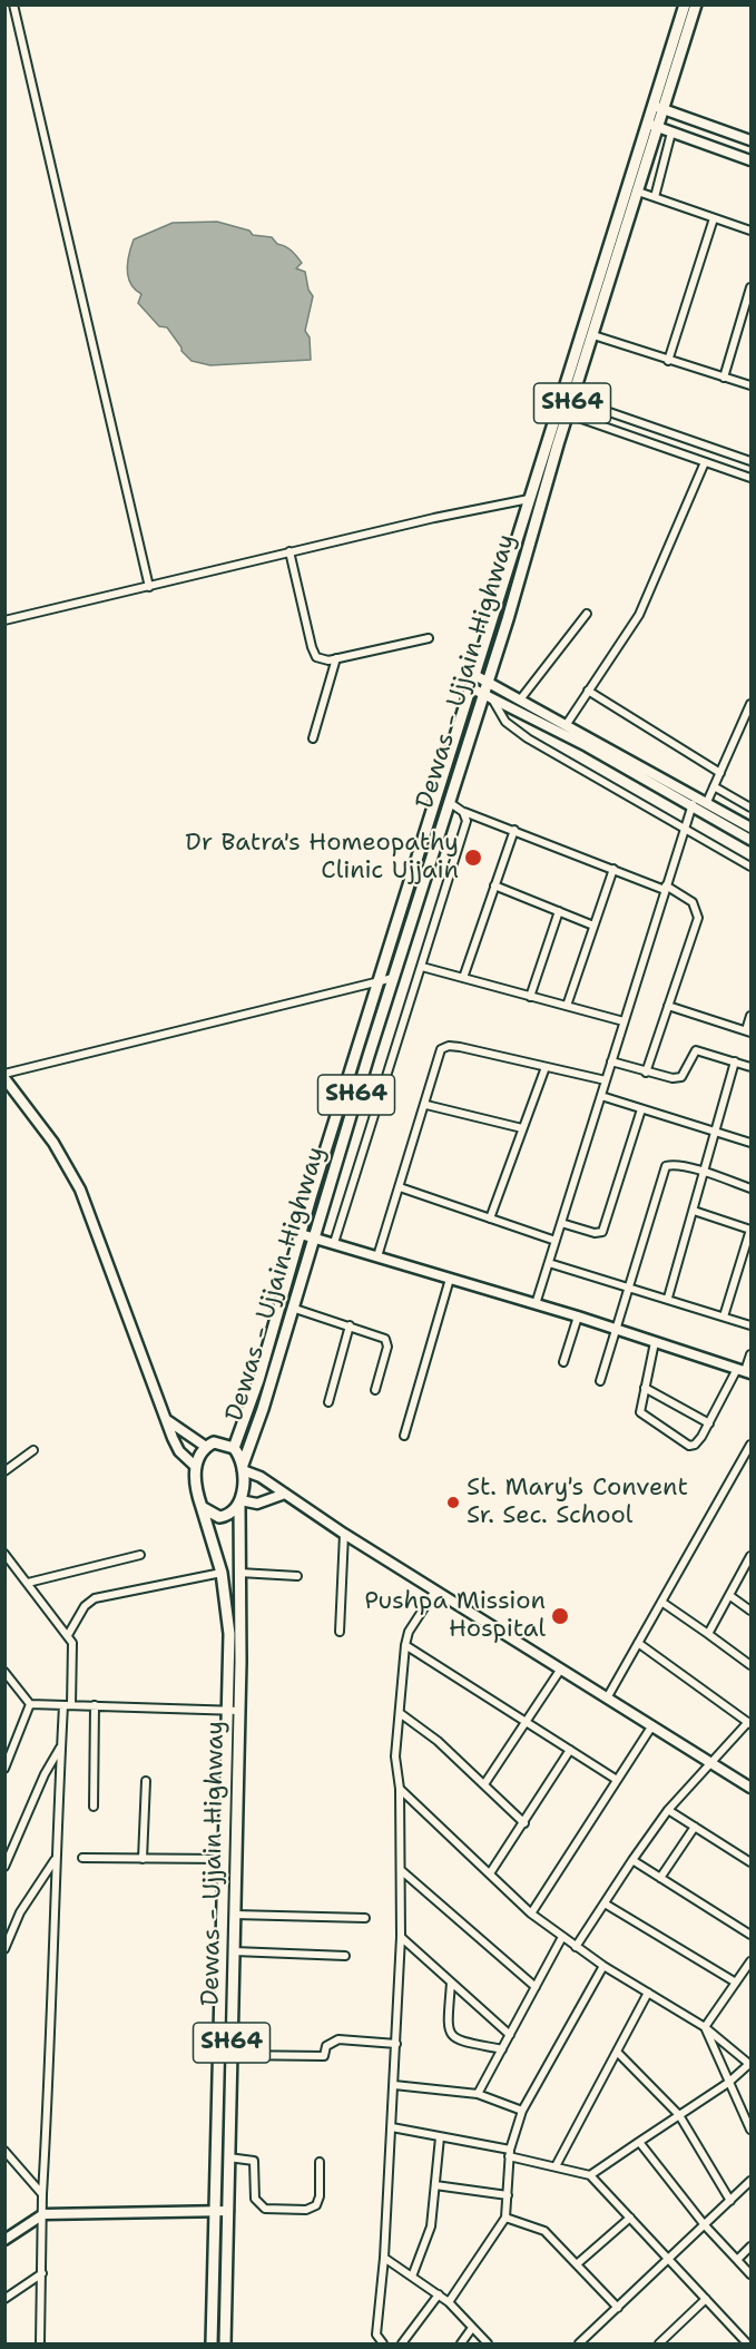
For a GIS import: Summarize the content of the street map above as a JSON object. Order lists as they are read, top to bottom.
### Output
{
  "streets": {
    "main road": ["SH64", "Dewas - Ujjain Highway"]
  },
  "places": ["Dr Batra's Homeopathy Clinic Ujjain", "St. Mary's Convent Sr. Sec. School", "Pushpa Mission Hospital"]
}
